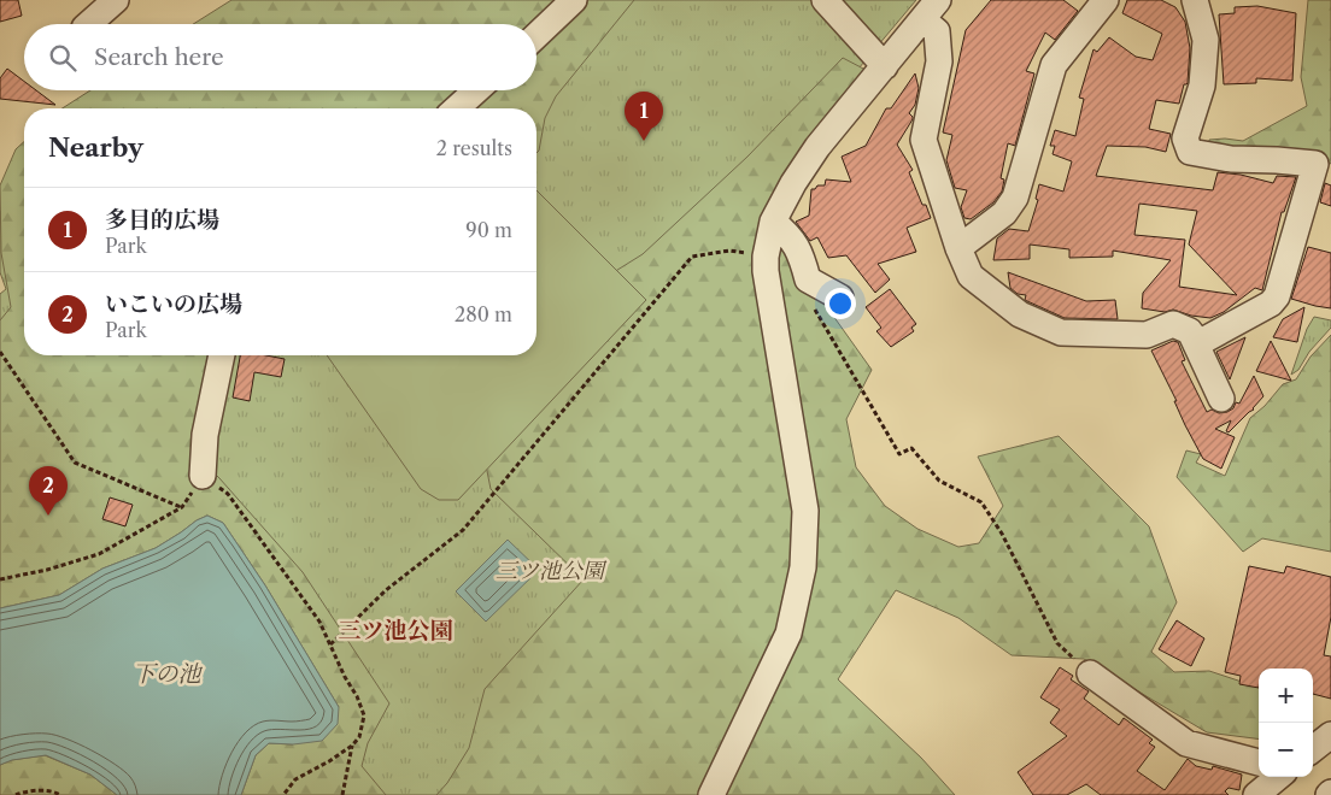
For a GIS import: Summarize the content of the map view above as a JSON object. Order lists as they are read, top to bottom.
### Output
{
  "districts": ["三ツ池公園"],
  "water": ["下の池"],
  "parks": ["三ツ池公園"],
  "page": {
    "search": "Search here",
    "pins": ["1", "2"],
    "heading": ["Nearby", "2 results"],
    "list": [
      {
        "mark": "1",
        "name": "多目的広場",
        "note": "Park",
        "value": "90 m"
      },
      {
        "mark": "2",
        "name": "いこいの広場",
        "note": "Park",
        "value": "280 m"
      }
    ],
    "map_buttons": ["+", "−"]
  }
}
